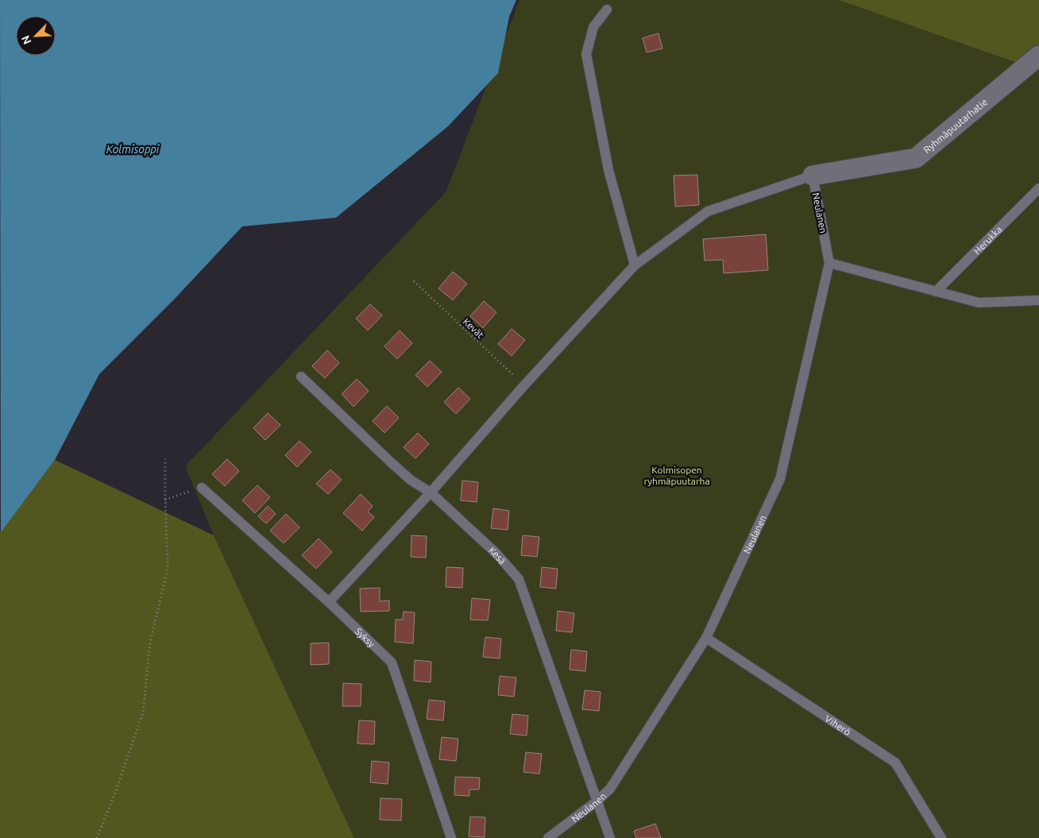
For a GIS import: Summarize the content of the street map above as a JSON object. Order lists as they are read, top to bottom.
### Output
{
  "streets": {
    "street": ["Ryhmäpuutarhatie"],
    "lane": [
      "Neulanen",
      "Herukka",
      "Kesä",
      "Syksy",
      "Viherö"
    ],
    "path": ["Kevät"]
  },
  "crossings": [
    ["Ryhmäpuutarhatie", "Neulanen"],
    ["Neulanen", "Kesä"],
    ["Neulanen", "Viherö"]
  ],
  "water": ["Kolmisoppi"],
  "parks": ["Kolmisopen ryhmäpuutarha"],
  "north": "bottom left"
}
